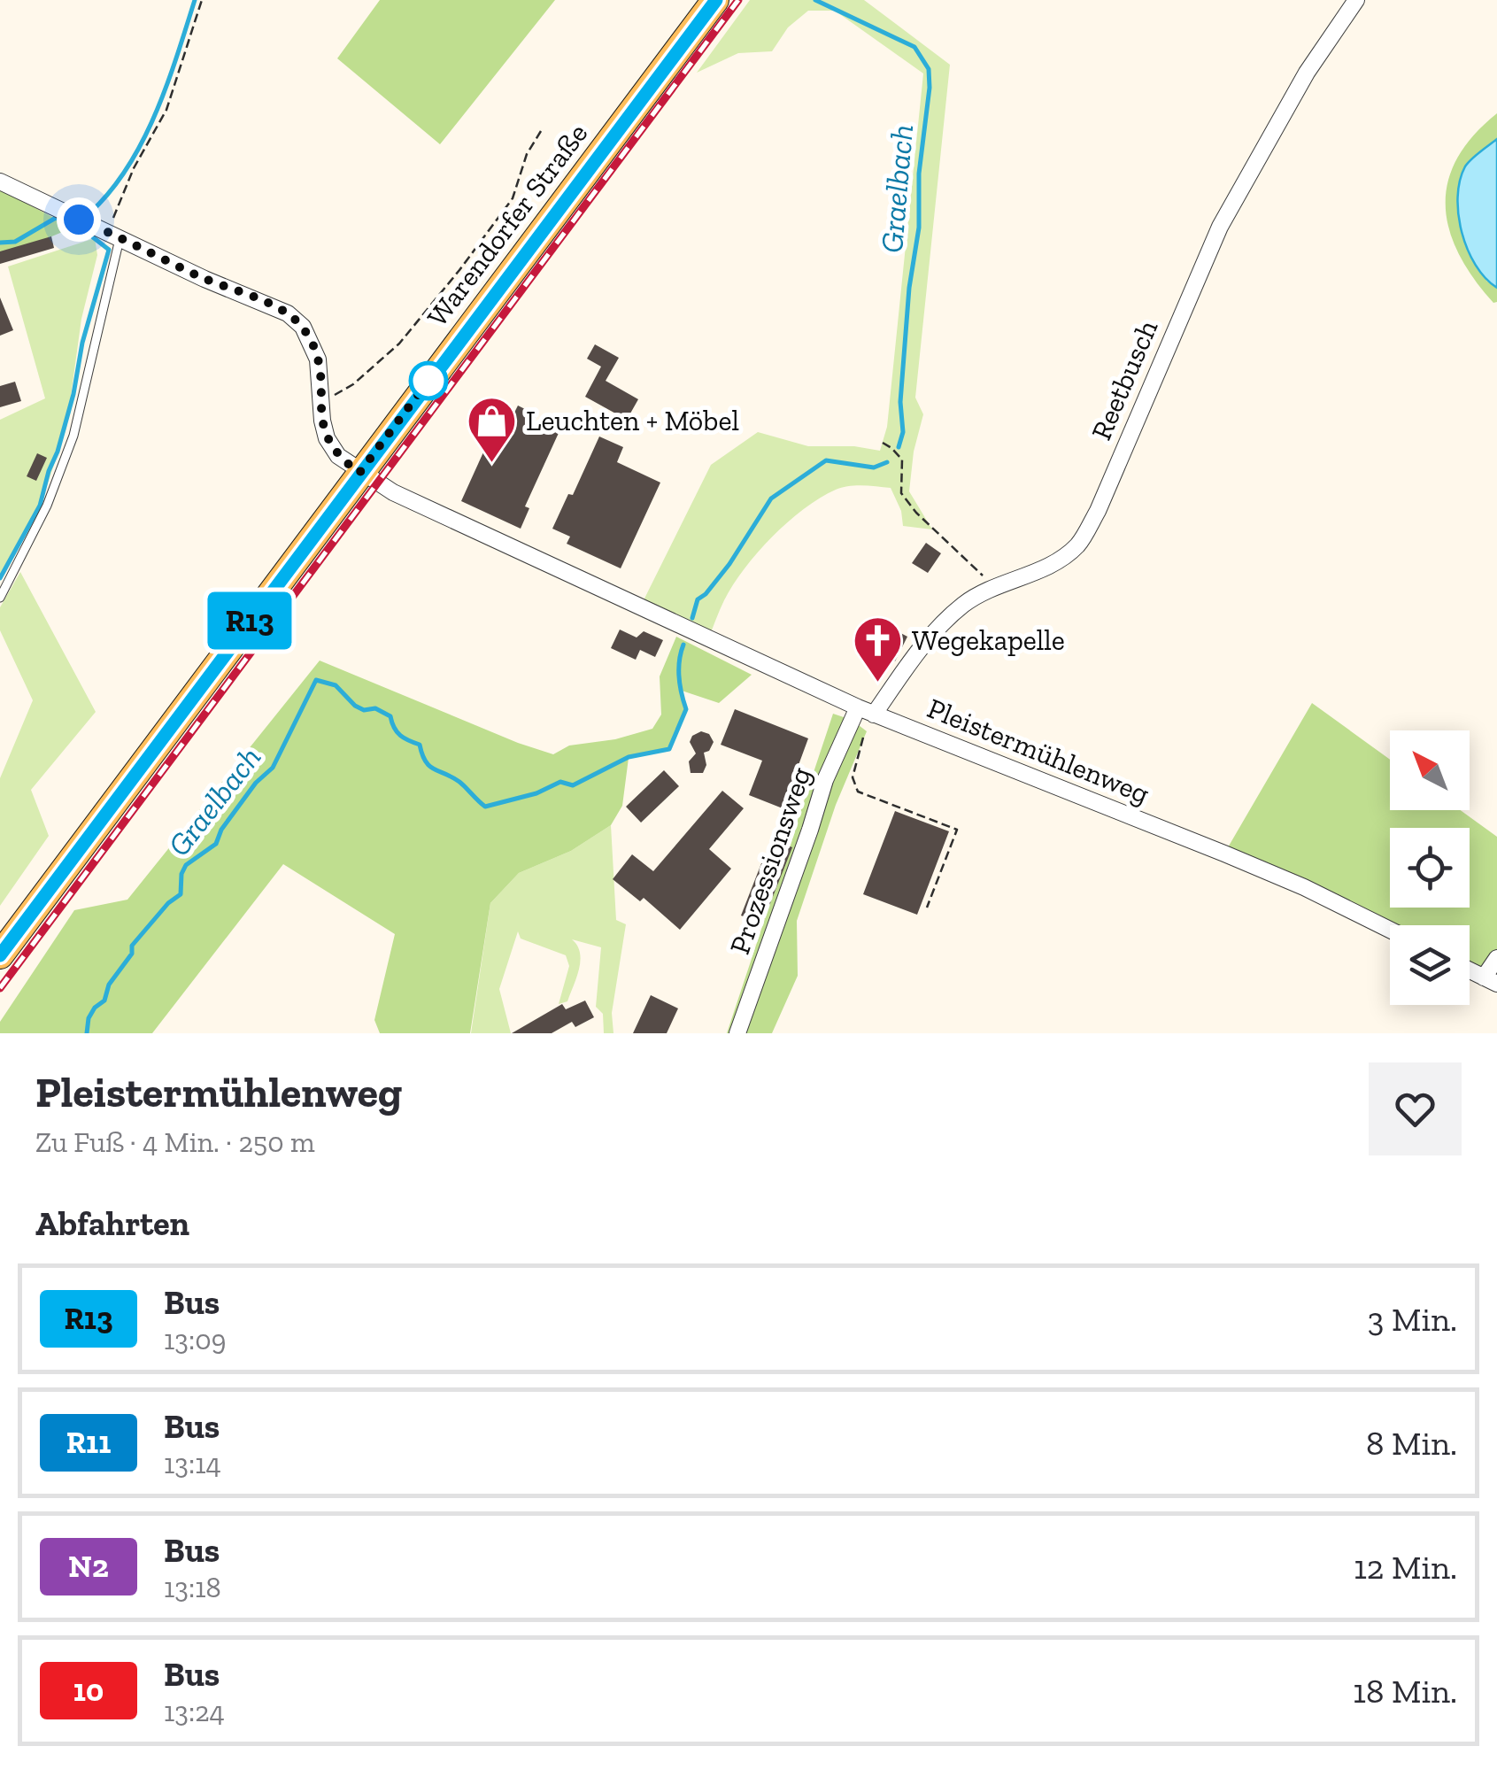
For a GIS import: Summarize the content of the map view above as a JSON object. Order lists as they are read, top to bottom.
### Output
{
  "streets": {
    "main road": ["Warendorfer Straße"],
    "street": ["Reetbusch", "Pleistermühlenweg", "Prozessionsweg"]
  },
  "crossings": [
    ["Warendorfer Straße", "Pleistermühlenweg"],
    ["Reetbusch", "Pleistermühlenweg"],
    ["Pleistermühlenweg", "Prozessionsweg"]
  ],
  "water": ["Graelbach"],
  "places": {
    "shop": ["Leuchten + Möbel"],
    "church": ["Wegekapelle"]
  },
  "lines": ["bus line R13"],
  "north": "top left",
  "page": {
    "on_map": "R13",
    "heading": [
      ["Pleistermühlenweg", "Zu Fuß · 4 Min. · 250 m"],
      "Abfahrten"
    ],
    "list": [
      {
        "mark": "R13",
        "name": "Bus",
        "note": "13:09",
        "value": "3 Min."
      },
      {
        "mark": "R11",
        "name": "Bus",
        "note": "13:14",
        "value": "8 Min."
      },
      {
        "mark": "N2",
        "name": "Bus",
        "note": "13:18",
        "value": "12 Min."
      },
      {
        "mark": "10",
        "name": "Bus",
        "note": "13:24",
        "value": "18 Min."
      }
    ]
  }
}
